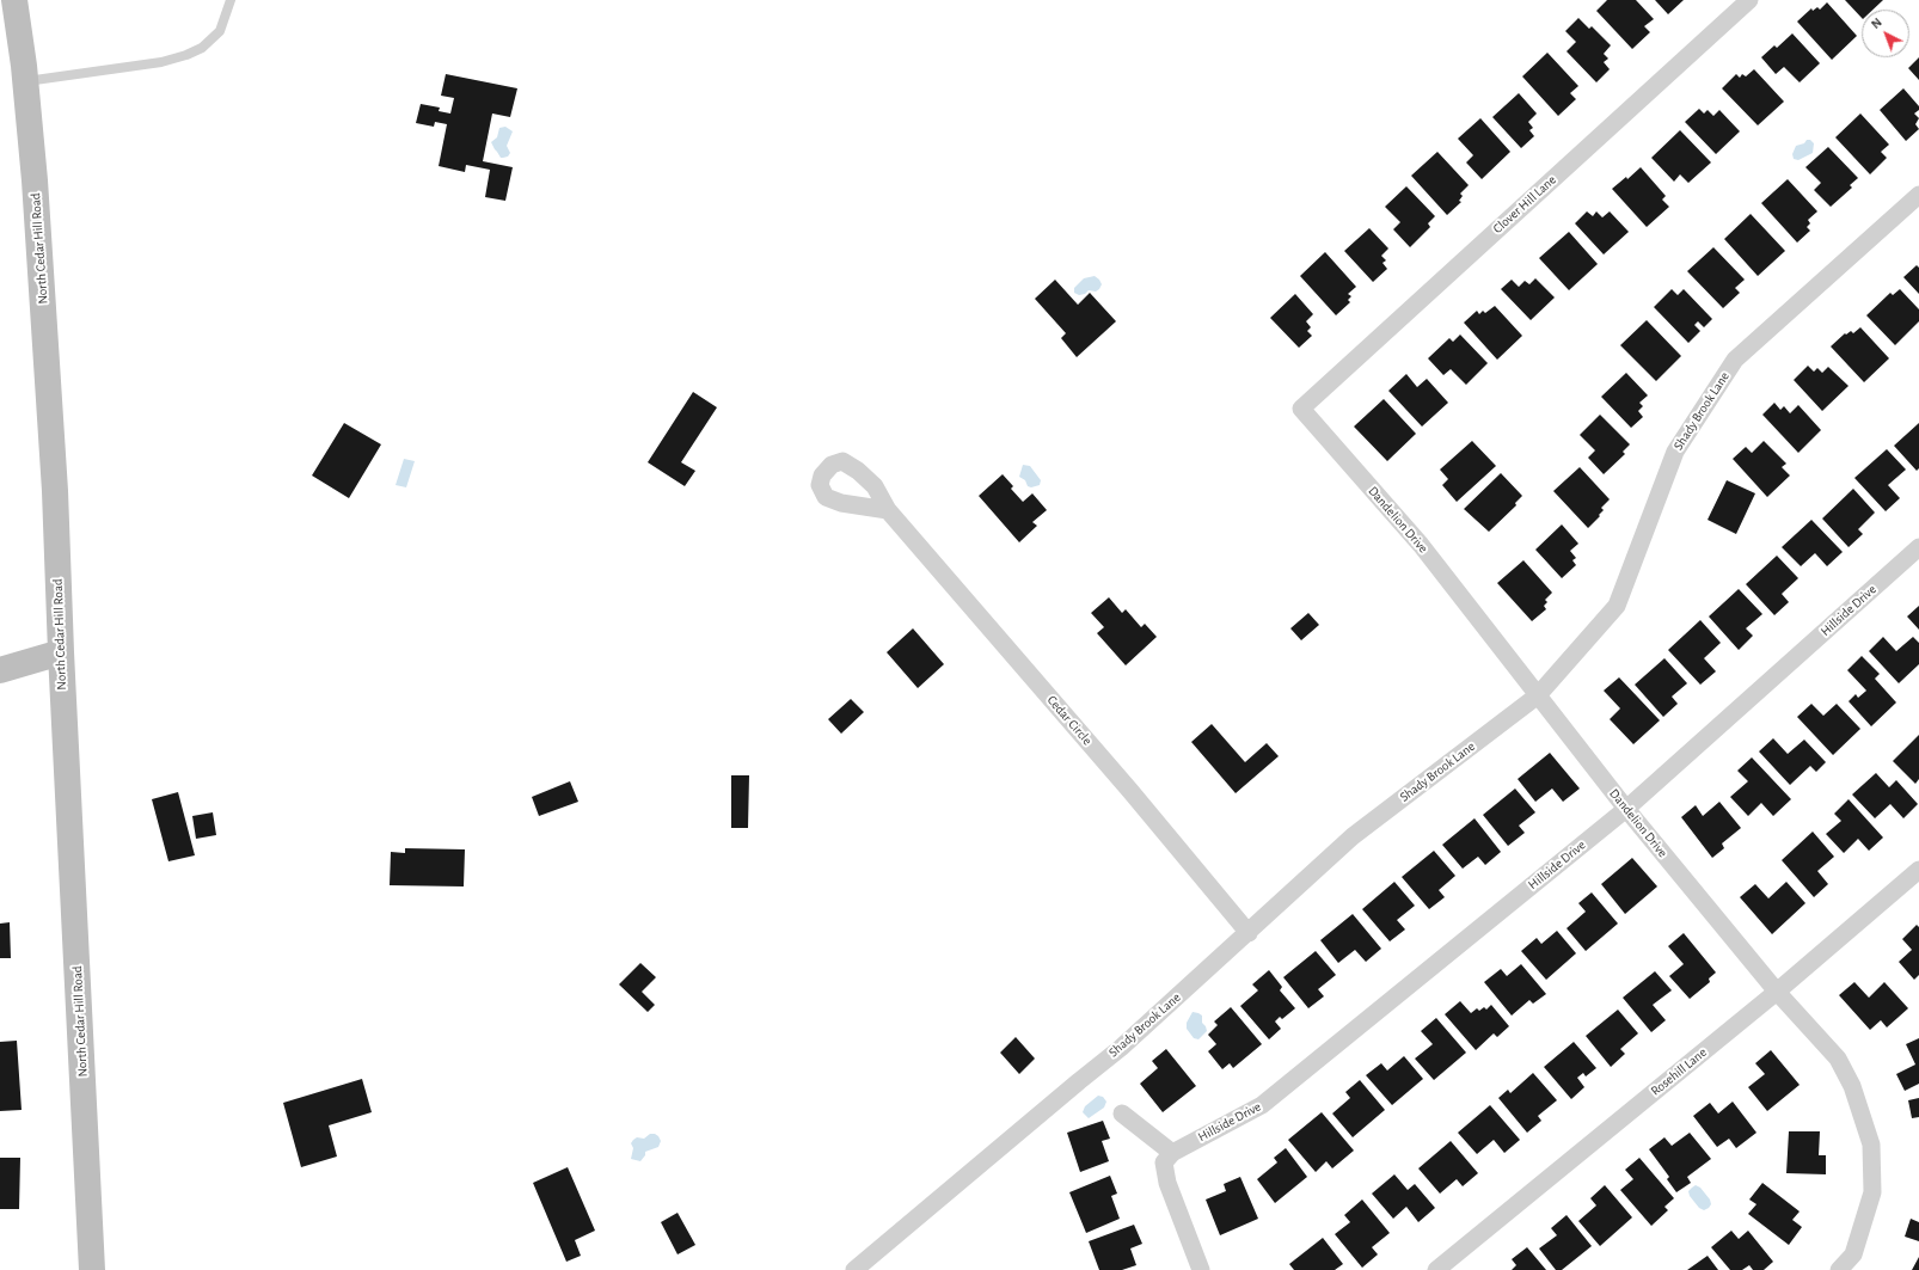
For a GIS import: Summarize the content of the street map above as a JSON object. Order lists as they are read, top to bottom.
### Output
{
  "streets": {
    "street": [
      "Clover Hill Lane",
      "North Cedar Hill Road",
      "Shady Brook Lane",
      "Dandelion Drive",
      "Hillside Drive",
      "Cedar Circle",
      "Rosehill Lane"
    ]
  },
  "crossings": [
    ["Clover Hill Lane", "Dandelion Drive"],
    ["Shady Brook Lane", "Dandelion Drive"],
    ["Shady Brook Lane", "Cedar Circle"],
    ["Dandelion Drive", "Hillside Drive"],
    ["Dandelion Drive", "Rosehill Lane"]
  ],
  "north": "top left"
}
